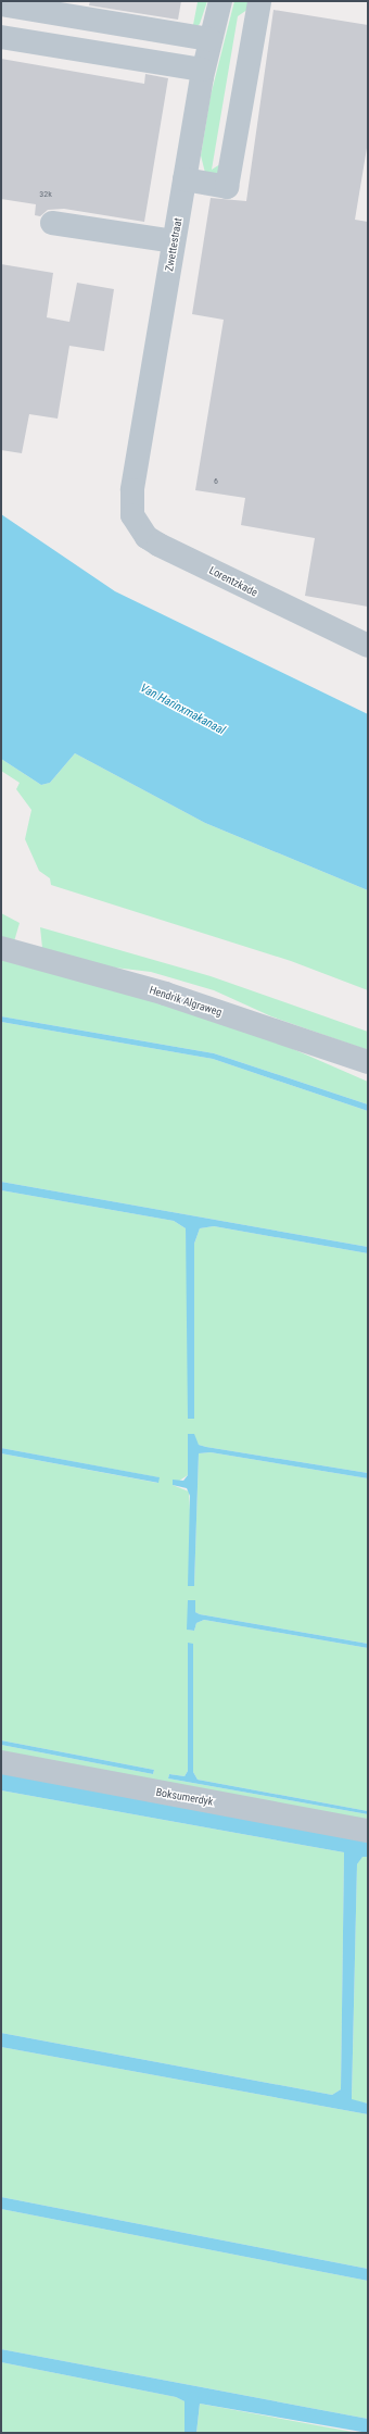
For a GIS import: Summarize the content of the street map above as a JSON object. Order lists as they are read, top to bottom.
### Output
{
  "streets": {
    "street": [
      "Zwettestraat",
      "Lorentzkade",
      "Hendrik Algraweg",
      "Boksumerdyk"
    ]
  },
  "crossings": [
    ["Zwettestraat", "Lorentzkade"]
  ],
  "water": ["Van Harinxmakanaal"],
  "house_numbers": ["32k", "6"]
}
